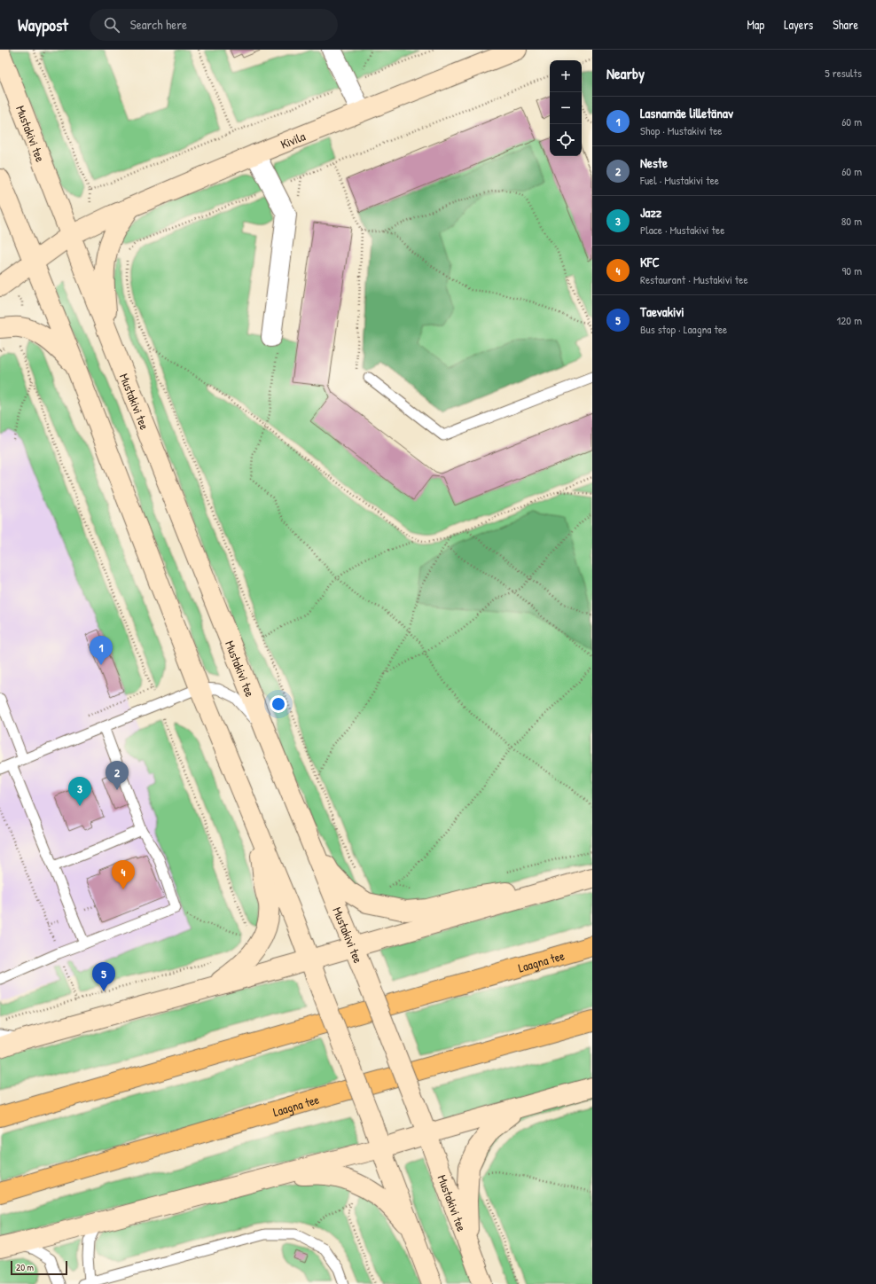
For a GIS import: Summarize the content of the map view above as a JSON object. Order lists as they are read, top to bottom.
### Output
{
  "streets": {
    "main road": ["Mustakivi tee", "Kivila", "Laagna tee"]
  },
  "crossings": [
    ["Mustakivi tee", "Kivila"]
  ],
  "scale_bar": "20 m",
  "page": {
    "header": "Waypost",
    "search": "Search here",
    "nav": ["Map", "Layers", "Share"],
    "heading": ["Nearby", "5 results"],
    "map_buttons": ["+", "−"],
    "list": [
      {
        "mark": "1",
        "name": "Lasnamäe lilletänav",
        "note": "Shop · Mustakivi tee",
        "value": "60 m"
      },
      {
        "mark": "2",
        "name": "Neste",
        "note": "Fuel · Mustakivi tee",
        "value": "60 m"
      },
      {
        "mark": "3",
        "name": "Jazz",
        "note": "Place · Mustakivi tee",
        "value": "80 m"
      },
      {
        "mark": "4",
        "name": "KFC",
        "note": "Restaurant · Mustakivi tee",
        "value": "90 m"
      },
      {
        "mark": "5",
        "name": "Taevakivi",
        "note": "Bus stop · Laagna tee",
        "value": "120 m"
      }
    ],
    "pins": [
      "1",
      "2",
      "3",
      "4",
      "5"
    ],
    "scale": "20 m"
  }
}
